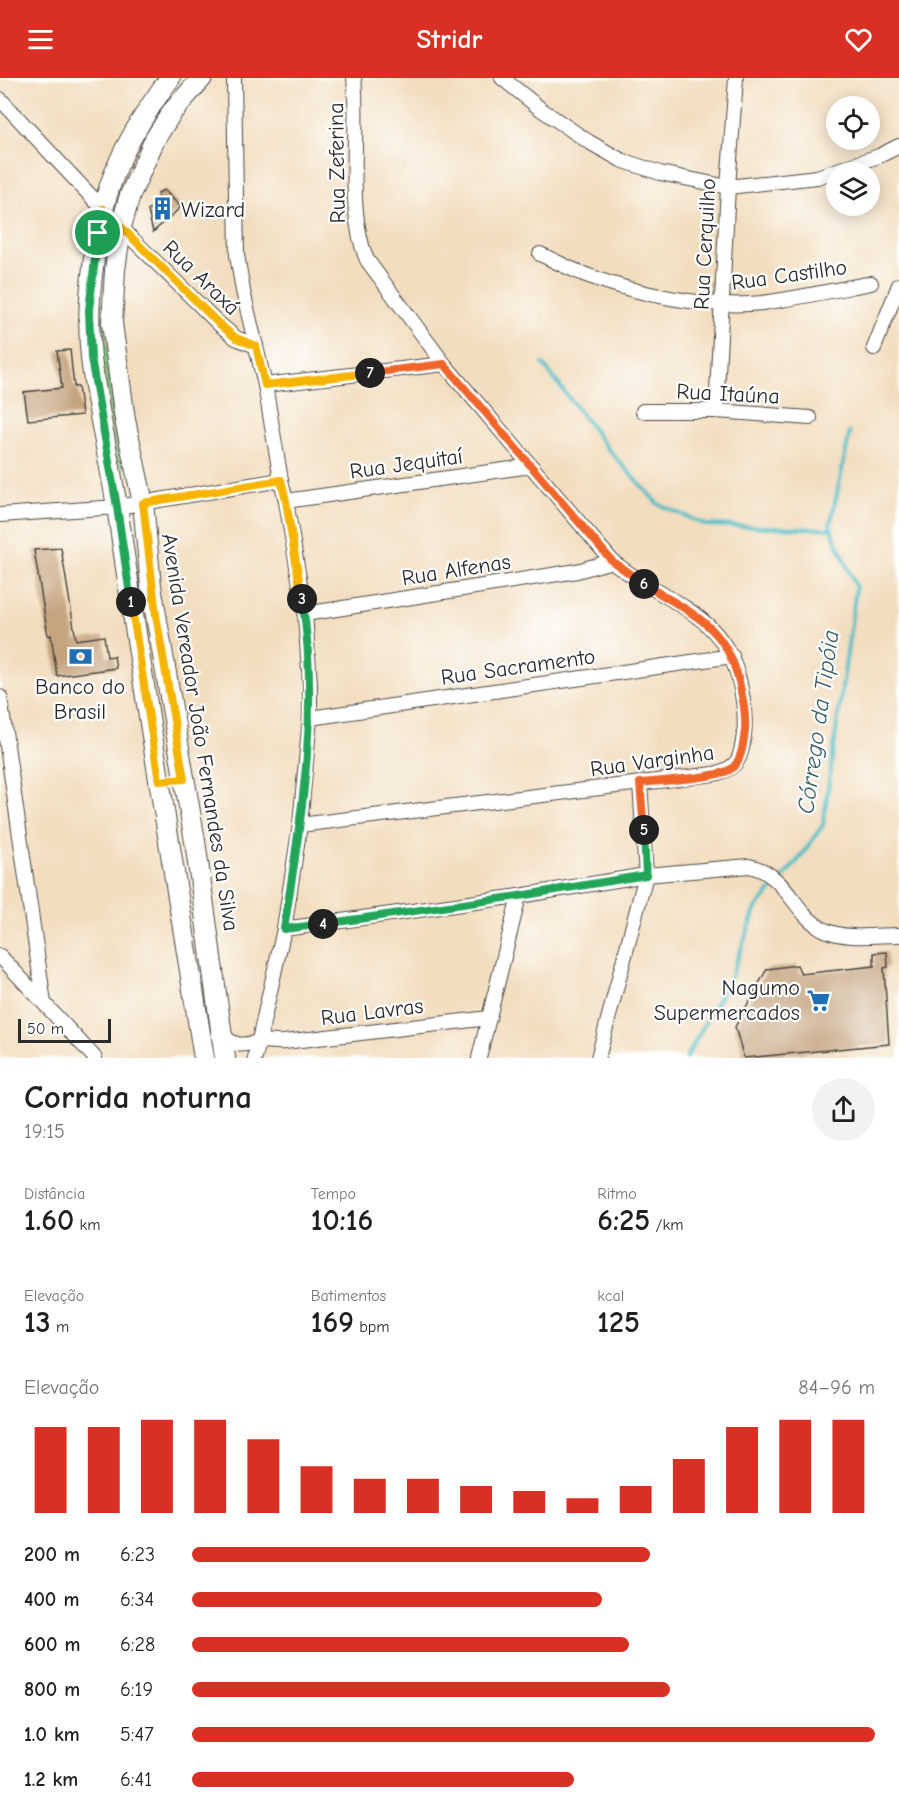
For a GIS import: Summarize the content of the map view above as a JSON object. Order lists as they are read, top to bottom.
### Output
{
  "streets": {
    "main road": ["Avenida Vereador João Fernandes da Silva"],
    "street": [
      "Rua Zeferina",
      "Rua Cerquilho",
      "Rua Castilho",
      "Rua Araxá",
      "Rua Itaúna",
      "Rua Jequitaí",
      "Rua Alfenas",
      "Rua Sacramento",
      "Rua Varginha",
      "Rua Lavras"
    ]
  },
  "crossings": [
    ["Rua Zeferina", "Rua Varginha"],
    ["Rua Cerquilho", "Rua Castilho"],
    ["Rua Cerquilho", "Rua Itaúna"],
    ["Rua Araxá", "Avenida Vereador João Fernandes da Silva"],
    ["Rua Jequitaí", "Rua Varginha"],
    ["Rua Alfenas", "Rua Varginha"],
    ["Rua Sacramento", "Rua Varginha"],
    ["Avenida Vereador João Fernandes da Silva", "Rua Lavras"]
  ],
  "water": ["Córrego da Tipóia"],
  "places": {
    "building": ["Wizard"],
    "bank": ["Banco do Brasil"],
    "supermarket": ["Nagumo Supermercados"]
  },
  "scale_bar": "50 m",
  "page": {
    "header": "Stridr",
    "pins": [
      "7",
      "6",
      "3",
      "1",
      "5",
      "4"
    ],
    "scale": "50 m",
    "heading": ["Corrida noturna", "19:15"],
    "stats": [
      ["Distância", "1.60 km"],
      ["Tempo", "10:16"],
      ["Ritmo", "6:25 /km"],
      ["Elevação", "13 m"],
      ["Batimentos", "169 bpm"],
      ["kcal", "125"]
    ],
    "chart": ["Elevação", "84–96 m"],
    "list": [
      {
        "name": "200 m",
        "note": "6:23"
      },
      {
        "name": "400 m",
        "note": "6:34"
      },
      {
        "name": "600 m",
        "note": "6:28"
      },
      {
        "name": "800 m",
        "note": "6:19"
      },
      {
        "name": "1.0 km",
        "note": "5:47"
      },
      {
        "name": "1.2 km",
        "note": "6:41"
      }
    ]
  }
}
